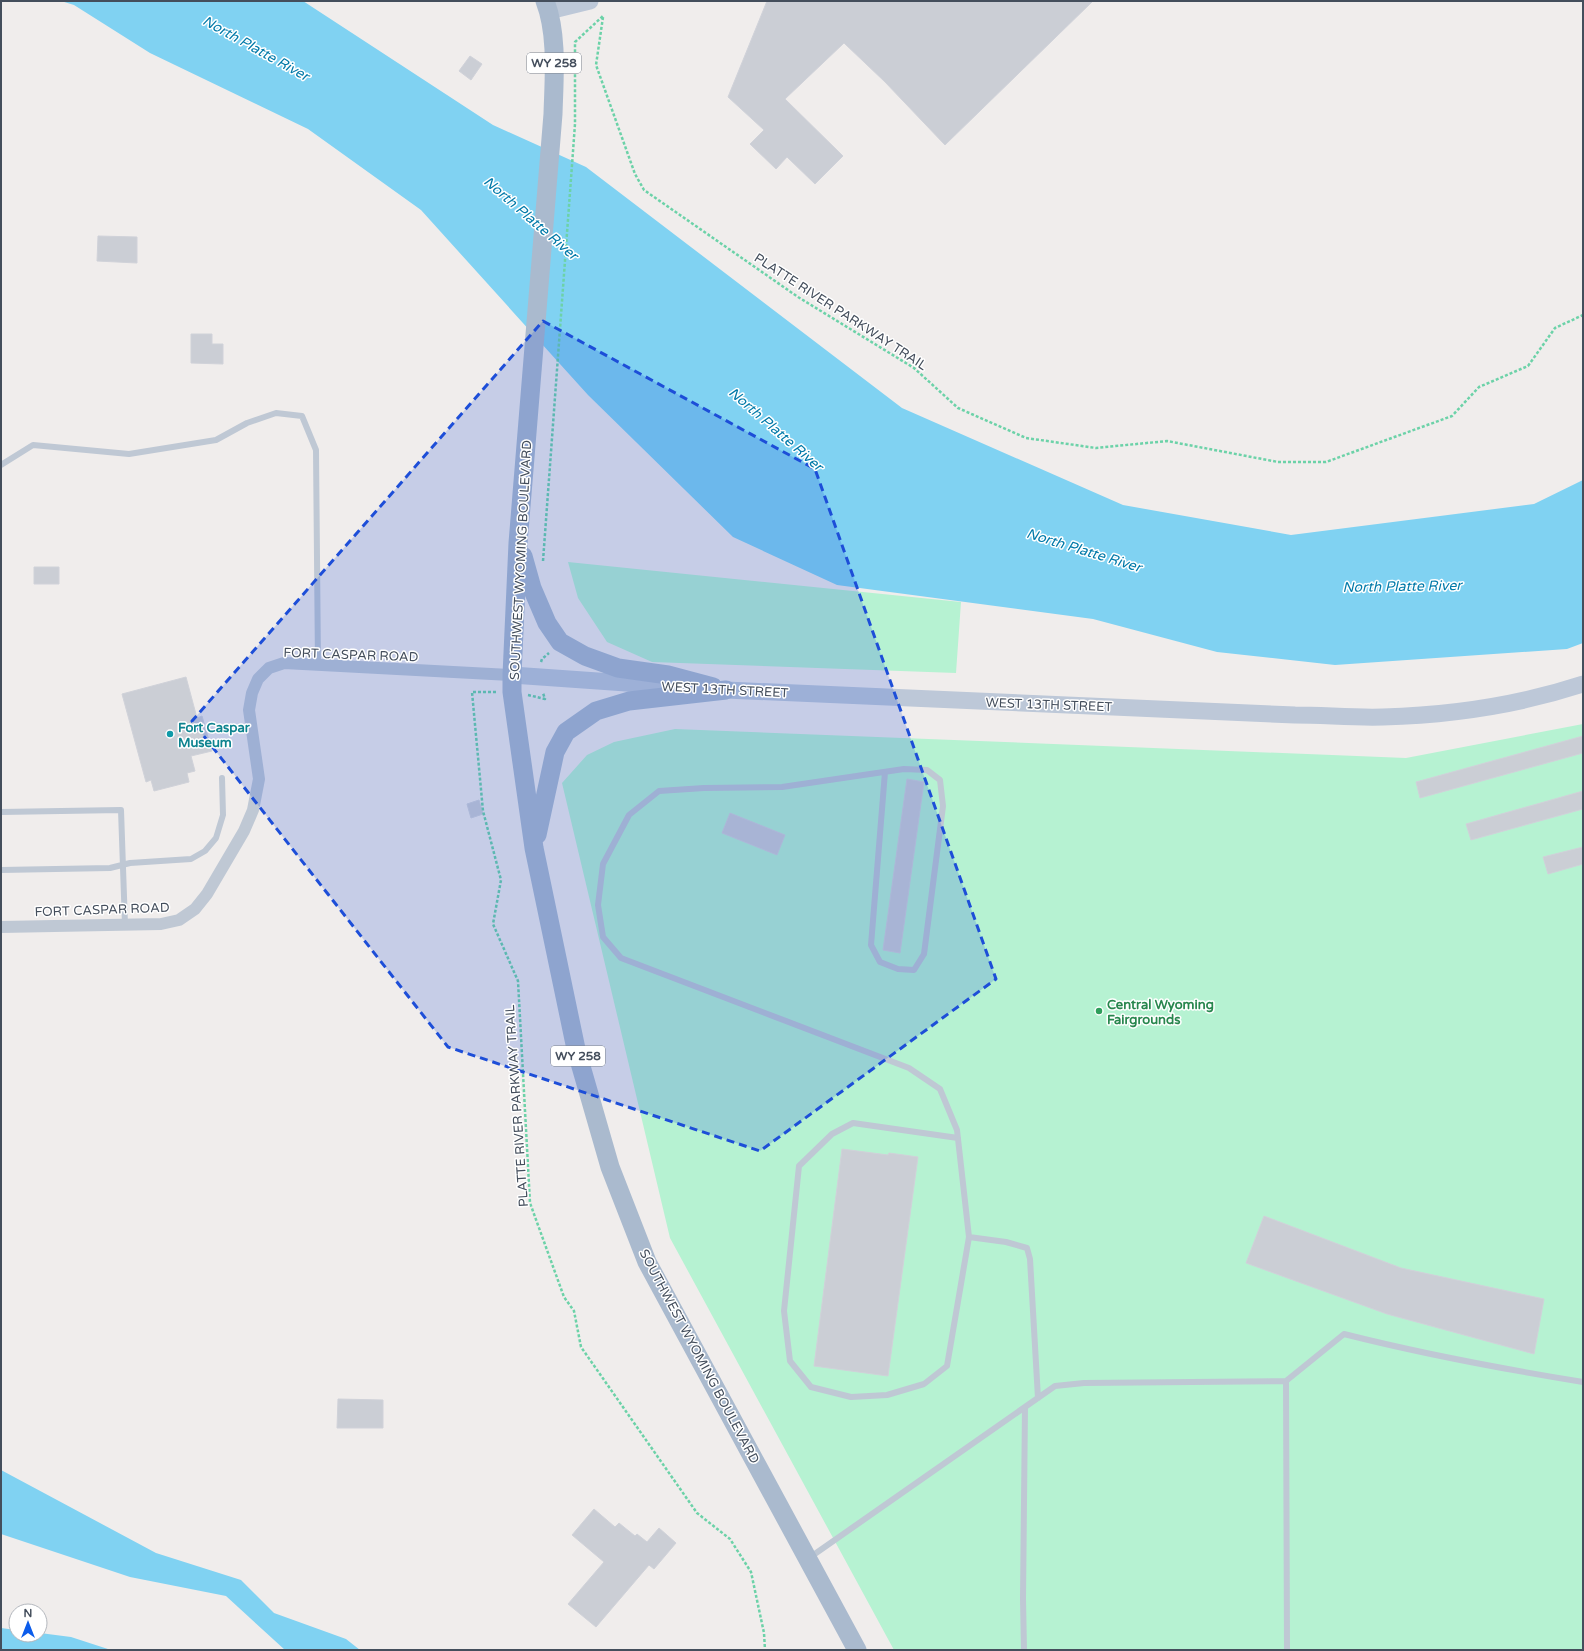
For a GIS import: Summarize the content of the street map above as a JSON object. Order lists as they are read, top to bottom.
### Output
{
  "streets": {
    "main road": ["WY 258", "SOUTHWEST WYOMING BOULEVARD", "WEST 13TH STREET"],
    "street": ["FORT CASPAR ROAD"],
    "path": ["PLATTE RIVER PARKWAY TRAIL"]
  },
  "crossings": [
    ["SOUTHWEST WYOMING BOULEVARD", "FORT CASPAR ROAD"],
    ["SOUTHWEST WYOMING BOULEVARD", "WEST 13TH STREET"],
    ["FORT CASPAR ROAD", "WEST 13TH STREET"]
  ],
  "water": ["North Platte River"],
  "places": ["Fort Caspar Museum", "Central Wyoming Fairgrounds"],
  "north": "top"
}
